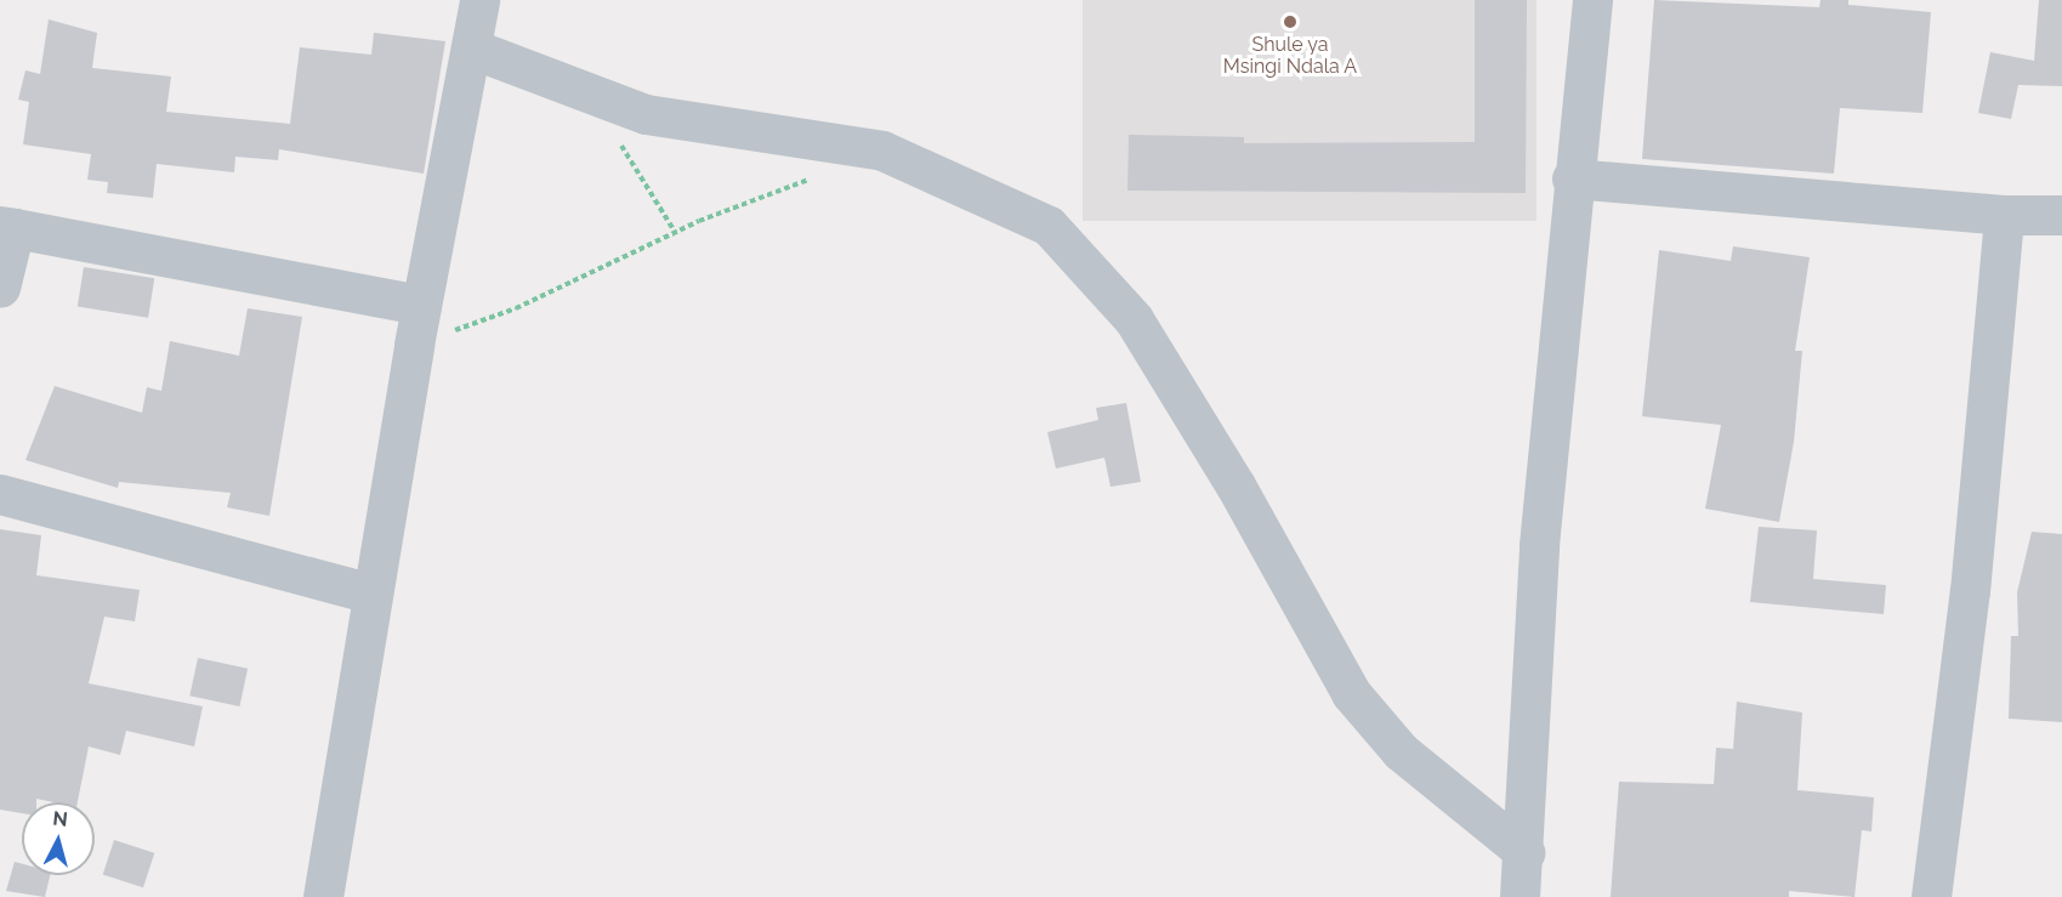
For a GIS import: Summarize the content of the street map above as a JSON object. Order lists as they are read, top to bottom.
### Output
{
  "places": ["Shule ya Msingi Ndala A"],
  "north": "top"
}
